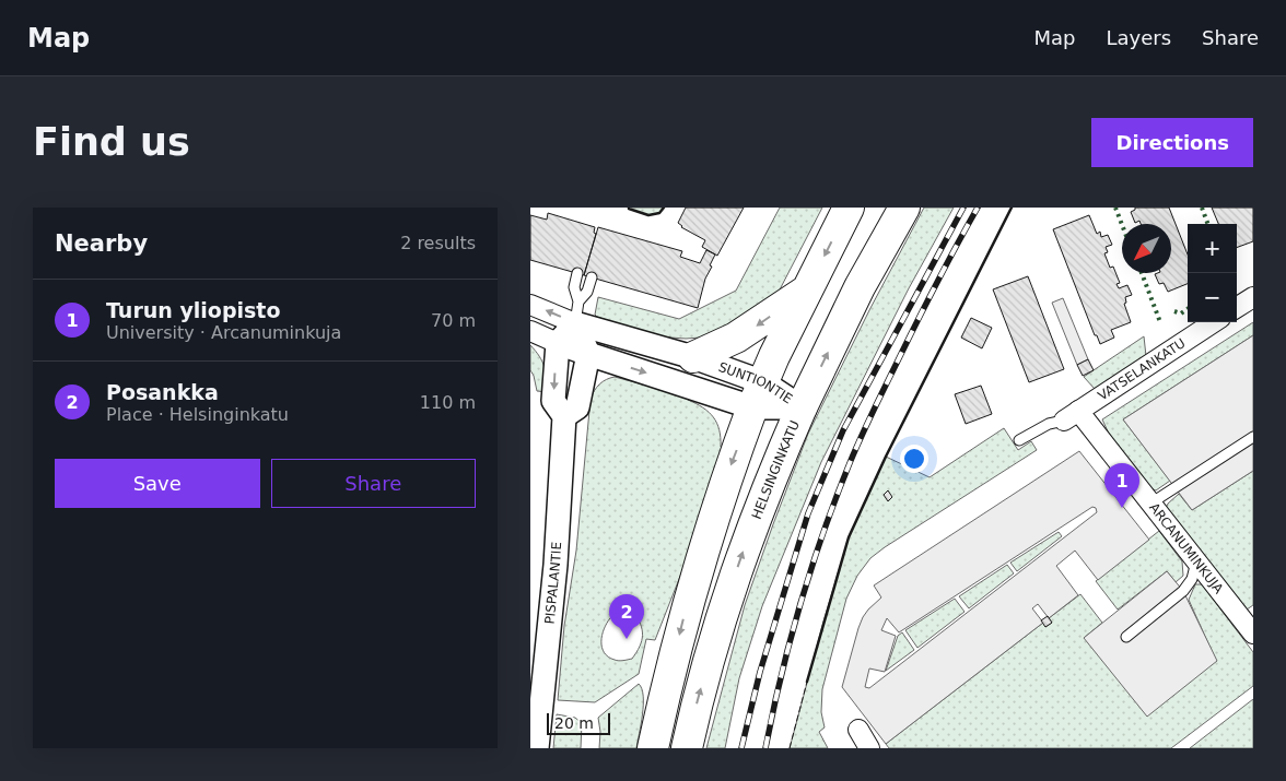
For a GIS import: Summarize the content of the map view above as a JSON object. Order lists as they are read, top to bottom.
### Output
{
  "streets": {
    "main road": ["HELSINGINKATU"],
    "street": [
      "VATSELANKATU",
      "SUNTIONTIE",
      "ARCANUMINKUJA",
      "PISPALANTIE"
    ]
  },
  "crossings": [
    ["VATSELANKATU", "ARCANUMINKUJA"],
    ["SUNTIONTIE", "HELSINGINKATU"],
    ["SUNTIONTIE", "PISPALANTIE"]
  ],
  "scale_bar": "20 m",
  "north": "bottom left",
  "page": {
    "header": "Map",
    "nav": ["Map", "Layers", "Share"],
    "buttons": [
      "Directions",
      ["Save", "Share"]
    ],
    "title": "Find us",
    "heading": ["Nearby", "2 results"],
    "map_buttons": ["+", "−"],
    "list": [
      {
        "mark": "1",
        "name": "Turun yliopisto",
        "note": "University · Arcanuminkuja",
        "value": "70 m"
      },
      {
        "mark": "2",
        "name": "Posankka",
        "note": "Place · Helsinginkatu",
        "value": "110 m"
      }
    ],
    "pins": ["1", "2"],
    "scale": "20 m"
  }
}
